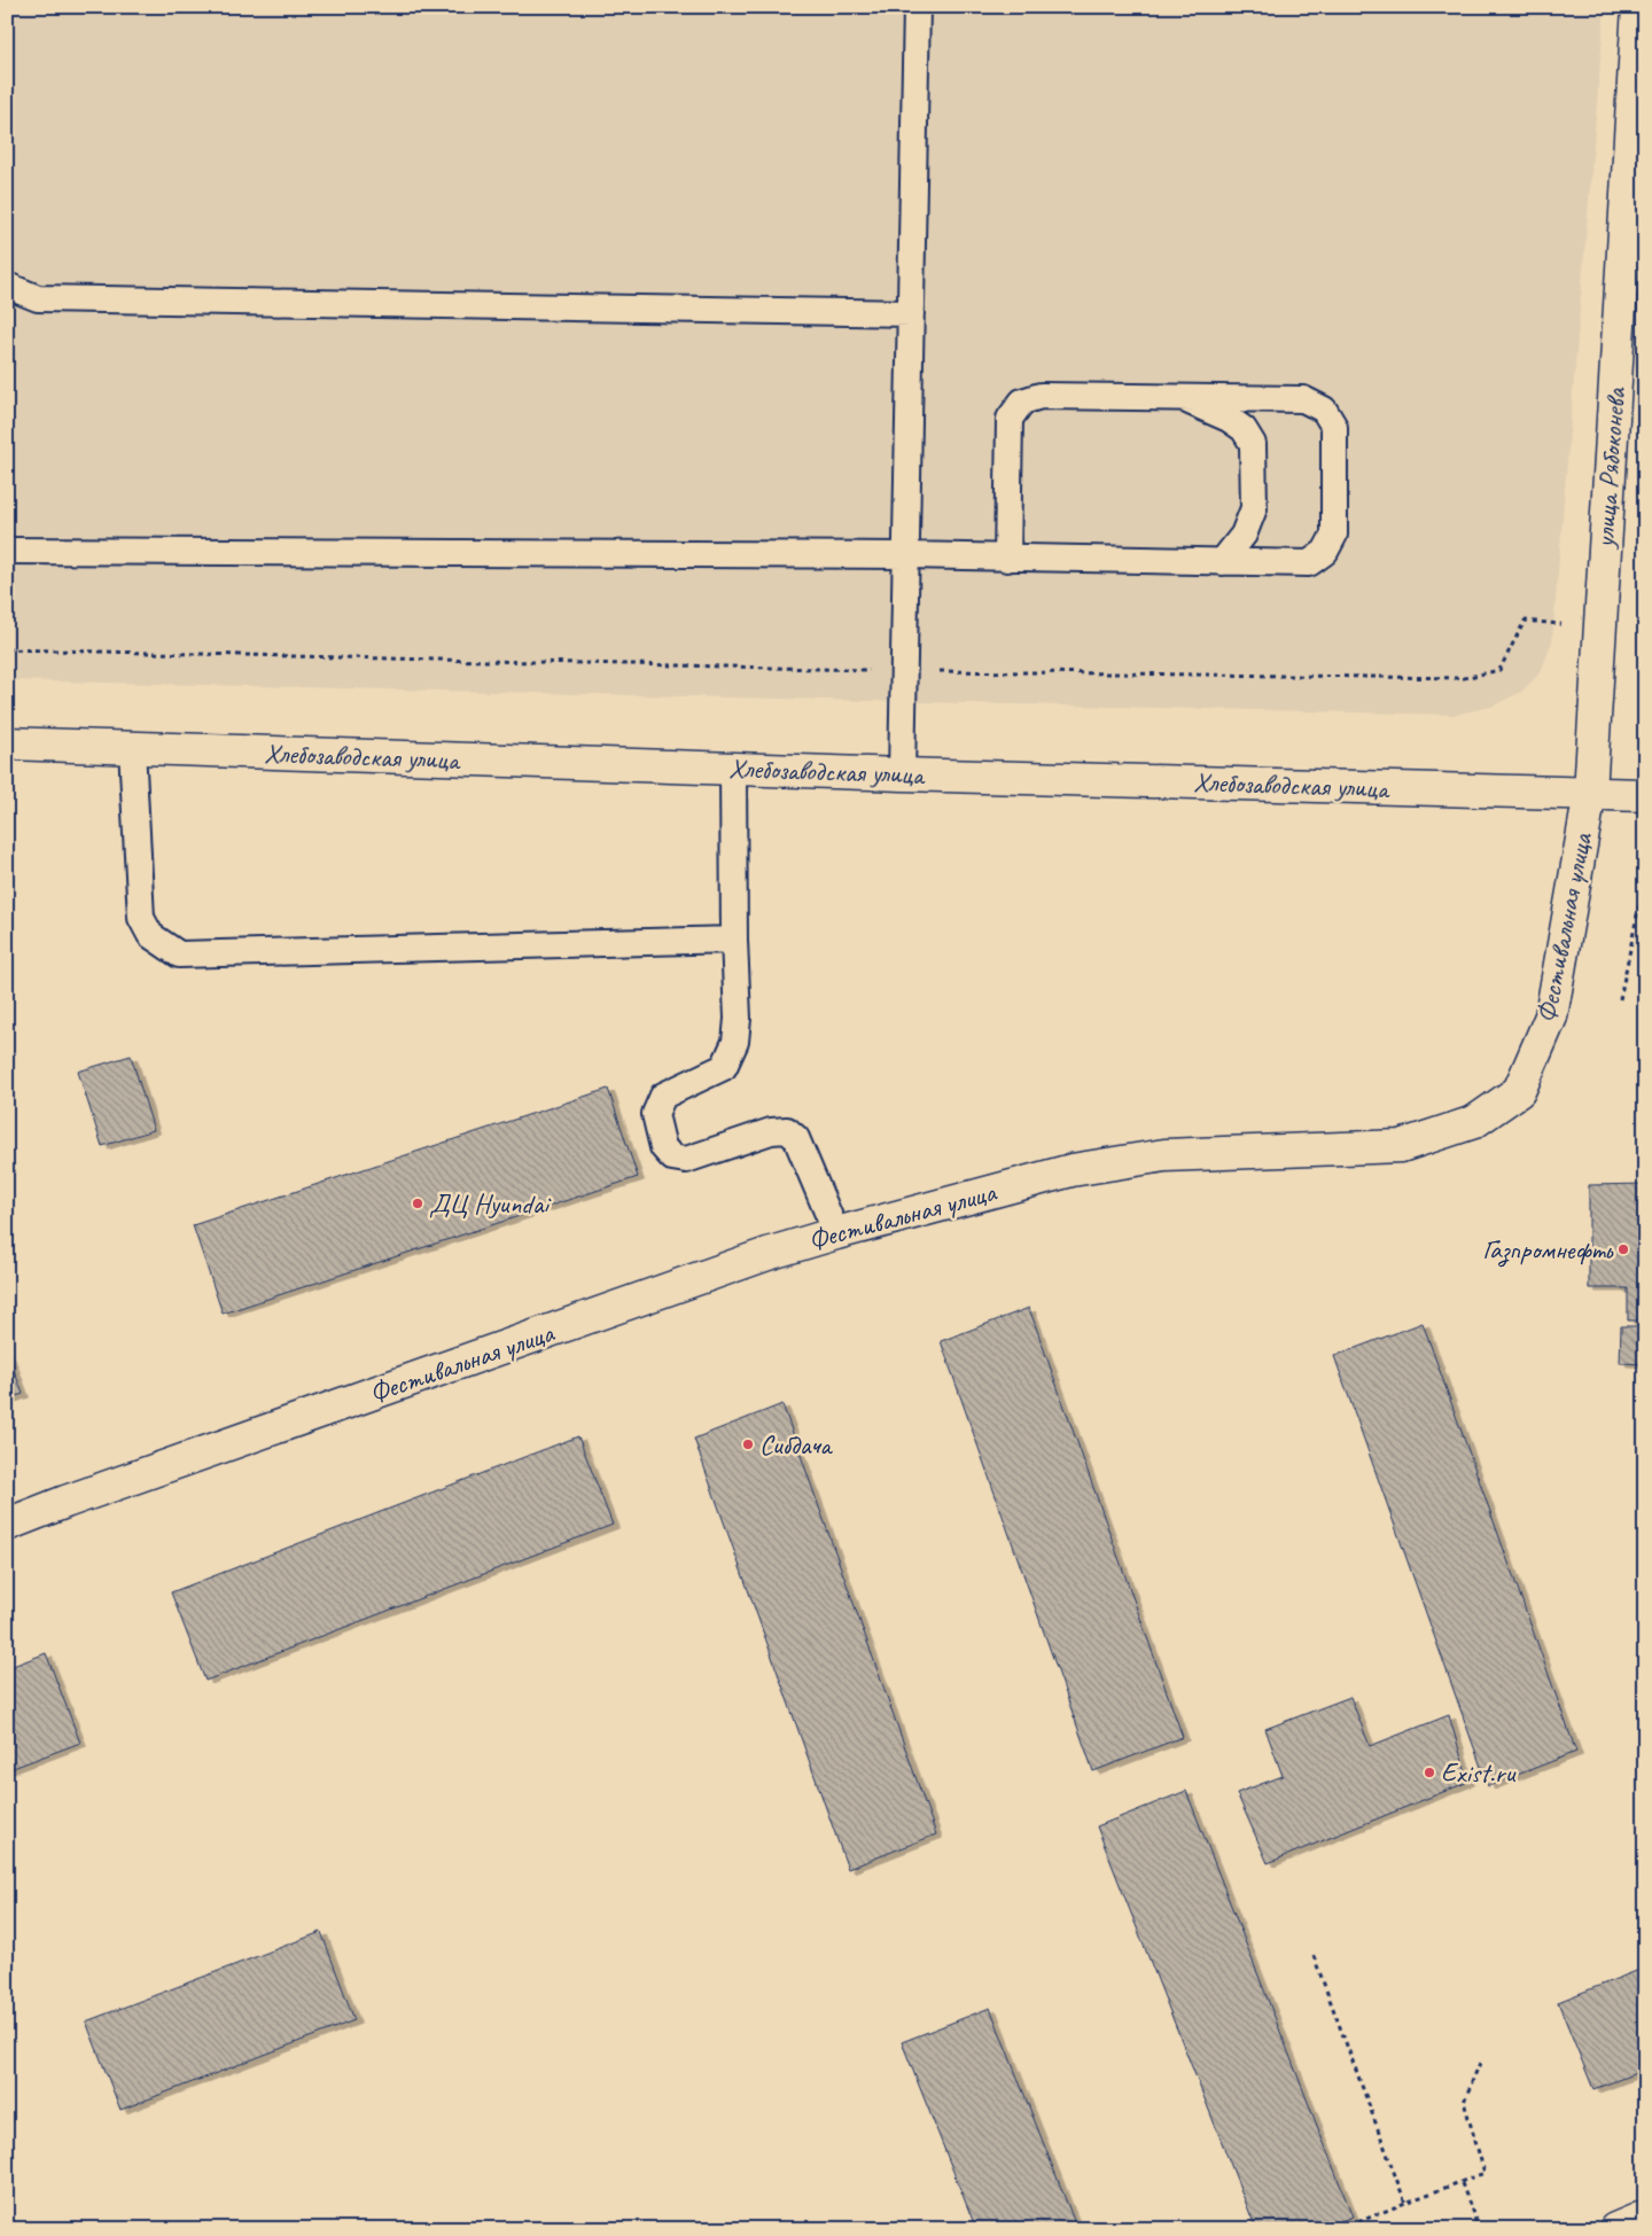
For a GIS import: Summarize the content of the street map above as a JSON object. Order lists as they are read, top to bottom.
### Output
{
  "streets": {
    "street": ["улица Рябоконева", "Хлебозаводская улица", "Фестивальная улица"]
  },
  "crossings": [
    ["улица Рябоконева", "Хлебозаводская улица"],
    ["улица Рябоконева", "Фестивальная улица"],
    ["Хлебозаводская улица", "Фестивальная улица"]
  ],
  "places": [
    "ДЦ Hyundai",
    "Газпромнефть",
    "Сибдача",
    "Exist.ru"
  ]
}
